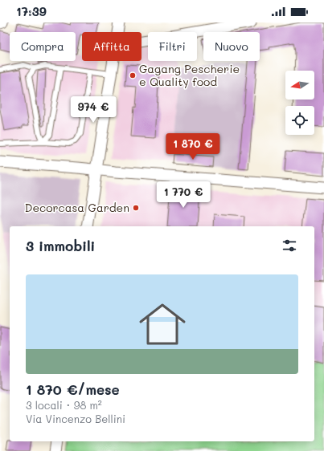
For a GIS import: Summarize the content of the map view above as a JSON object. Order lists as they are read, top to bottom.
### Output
{
  "places": ["Gagang Pescherie e Quality food", "Decorcasa Garden"],
  "north": "left",
  "page": {
    "status": "17:39",
    "chip": [
      "Compra",
      "Affitta",
      "Filtri",
      "Nuovo"
    ],
    "price": ["974 €", "1 870 €", "1 770 €"],
    "heading": "3 immobili",
    "list": [
      {
        "name": "1 870 €/mese",
        "note": "3 locali · 98 m² · Via Vincenzo Bellini"
      }
    ]
  }
}
